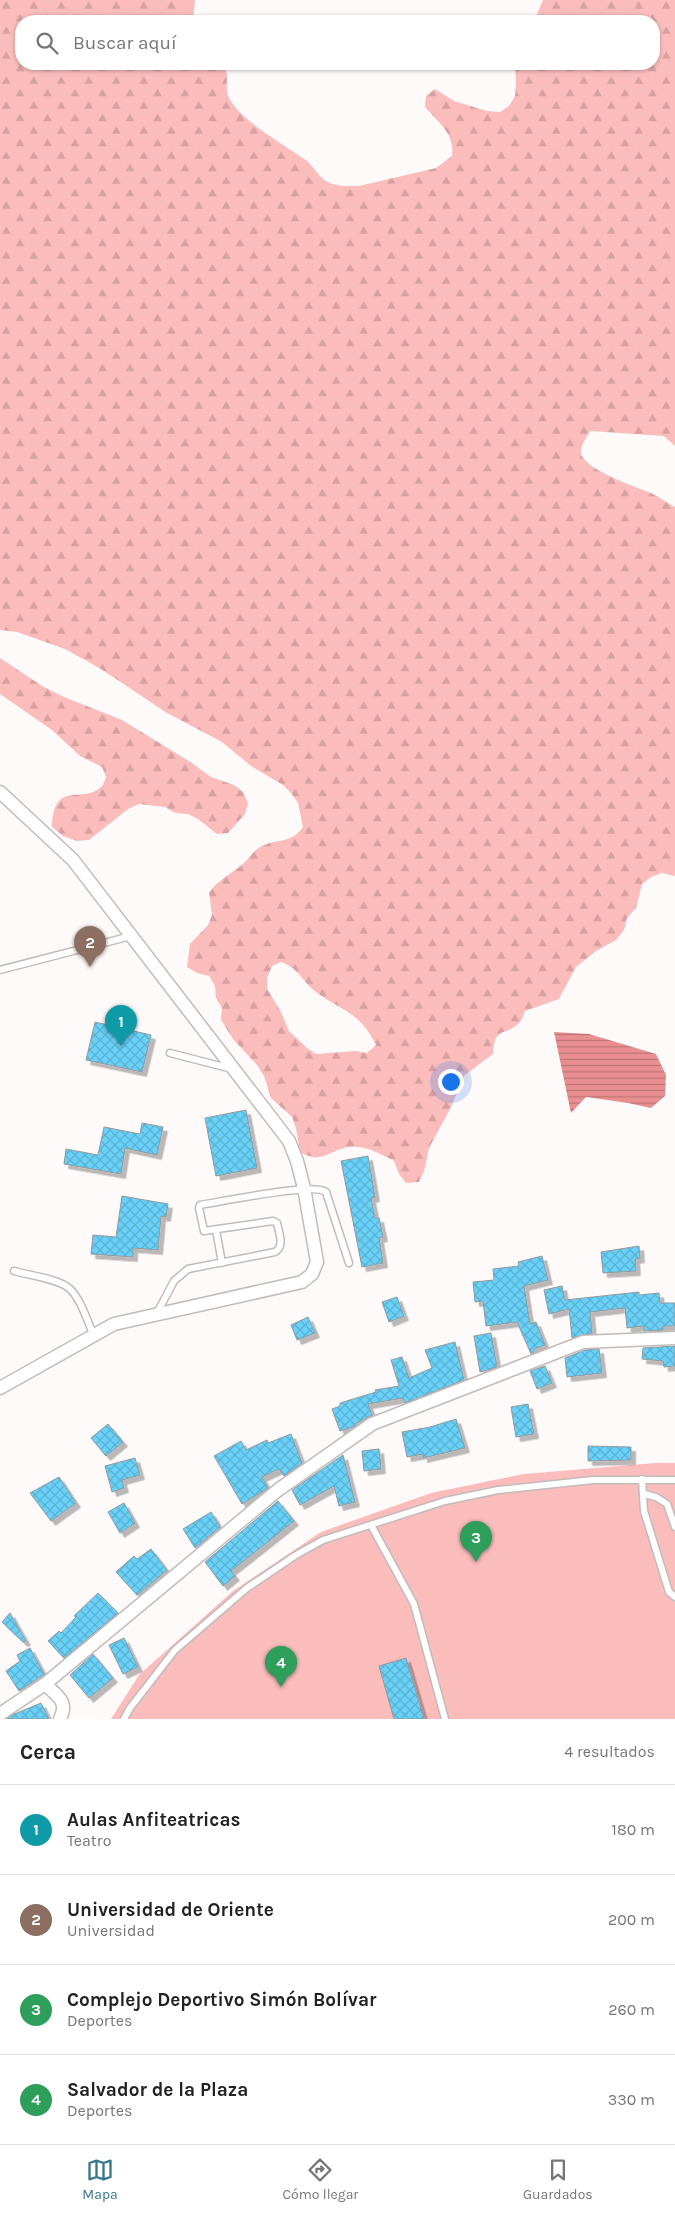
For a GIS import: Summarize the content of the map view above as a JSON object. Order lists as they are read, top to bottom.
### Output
{
  "page": {
    "search": "Buscar aquí",
    "pins": [
      "2",
      "1",
      "3",
      "4"
    ],
    "heading": ["Cerca", "4 resultados"],
    "list": [
      {
        "mark": "1",
        "name": "Aulas Anfiteatricas",
        "note": "Teatro",
        "value": "180 m"
      },
      {
        "mark": "2",
        "name": "Universidad de Oriente",
        "note": "Universidad",
        "value": "200 m"
      },
      {
        "mark": "3",
        "name": "Complejo Deportivo Simón Bolívar",
        "note": "Deportes",
        "value": "260 m"
      },
      {
        "mark": "4",
        "name": "Salvador de la Plaza",
        "note": "Deportes",
        "value": "330 m"
      }
    ],
    "nav": ["Mapa", "Cómo llegar", "Guardados"]
  }
}
